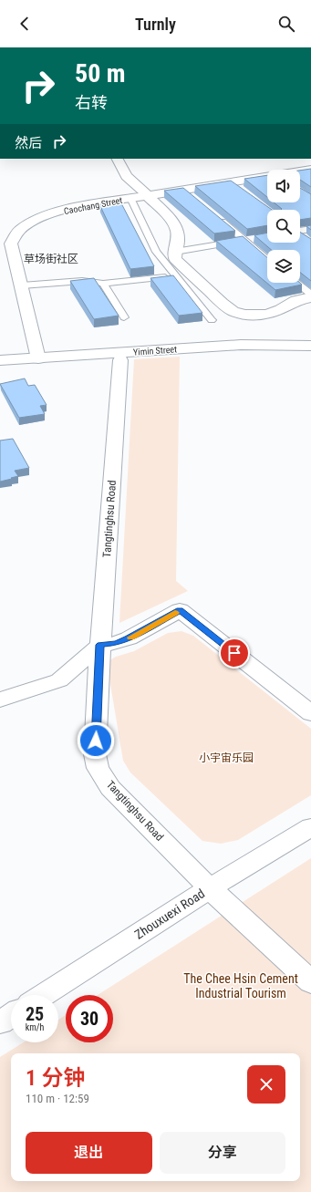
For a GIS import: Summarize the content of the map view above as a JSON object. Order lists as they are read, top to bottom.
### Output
{
  "streets": {
    "street": [
      "Caochang Street",
      "Yimin Street",
      "Tangtinghsu Road",
      "Zhouxuexi Road"
    ]
  },
  "crossings": [
    ["Caochang Street", "Yimin Street"],
    ["Tangtinghsu Road", "Zhouxuexi Road"]
  ],
  "districts": ["草场街社区"],
  "parks": ["小宇宙乐园", "The Chee Hsin Cement Industrial Tourism"],
  "page": {
    "header": "Turnly",
    "turn": ["50 m", "右转"],
    "then": "然后",
    "speed": "25 km/h",
    "limit": "30",
    "heading": ["1 分钟", "110 m · 12:59"],
    "buttons": ["退出", "分享"]
  }
}
